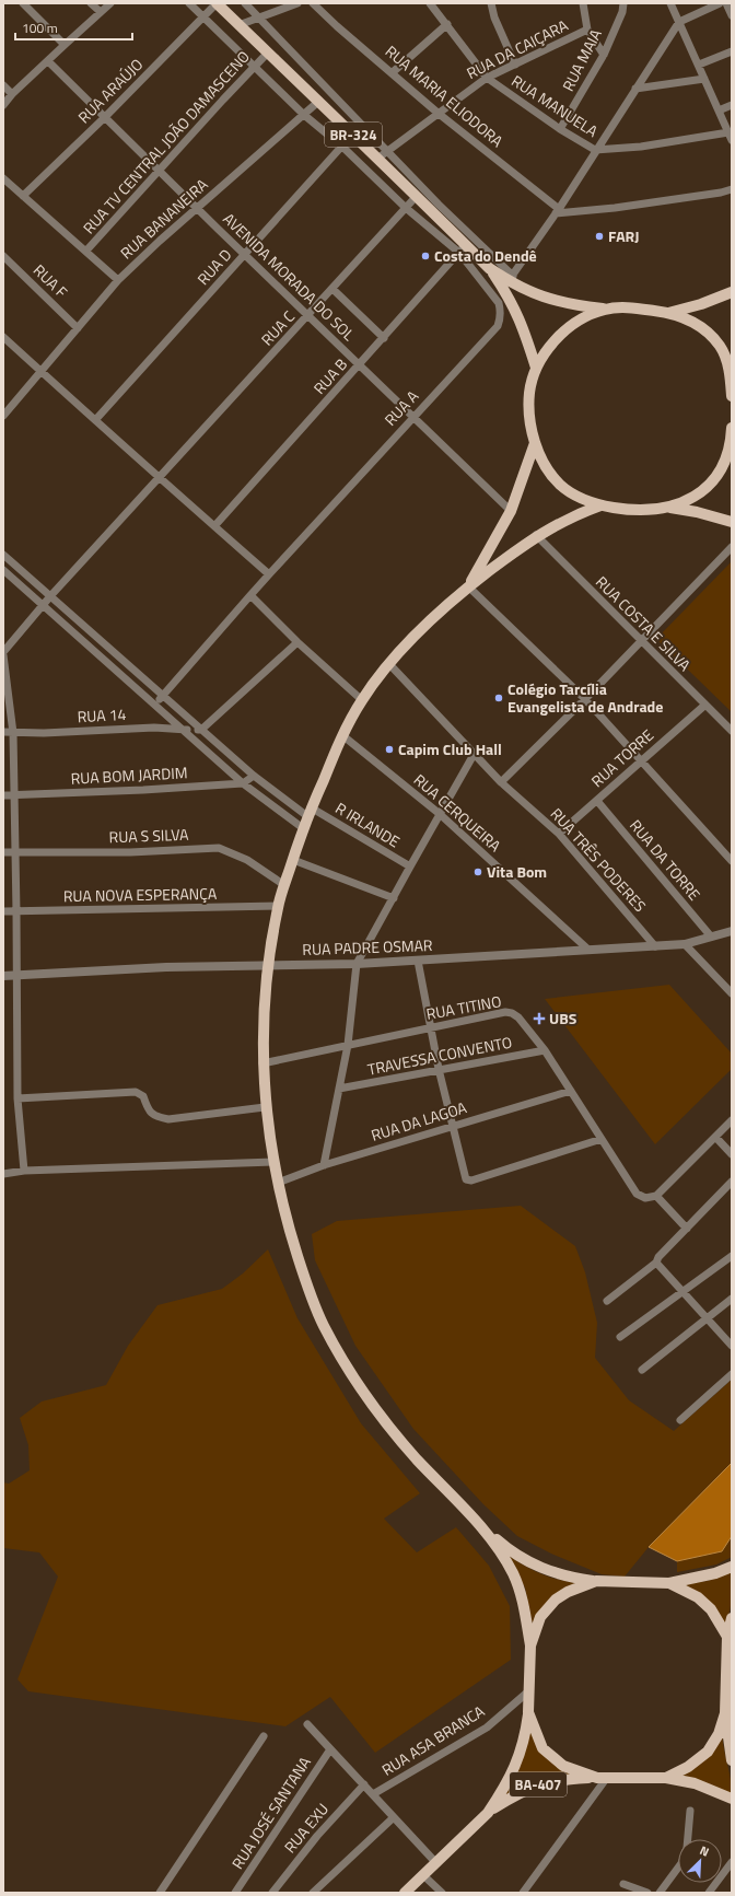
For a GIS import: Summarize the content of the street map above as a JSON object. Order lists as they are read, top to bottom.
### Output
{
  "streets": {
    "main road": ["BR-324", "BA-407"],
    "street": [
      "RUA DA CAIÇARA",
      "RUA MAIA",
      "RUA ARAÚJO",
      "RUA MARIA ELIODORA",
      "RUA MANUELA",
      "RUA TV CENTRAL JOÃO DAMASCENO",
      "RUA BANANEIRA",
      "RUA D",
      "AVENIDA MORADA DO SOL",
      "RUA F",
      "RUA C",
      "RUA B",
      "RUA A",
      "RUA COSTA E SILVA",
      "RUA 14",
      "RUA TORRE",
      "RUA BOM JARDIM",
      "RUA CERQUEIRA",
      "R IRLANDE",
      "RUA S SILVA",
      "RUA TRÊS PODERES",
      "RUA DA TORRE",
      "RUA NOVA ESPERANÇA",
      "RUA PADRE OSMAR",
      "RUA TITINO",
      "TRAVESSA CONVENTO",
      "RUA DA LAGOA",
      "RUA ASA BRANCA",
      "RUA JOSÉ SANTANA",
      "RUA EXU"
    ]
  },
  "crossings": [
    ["RUA DA CAIÇARA", "RUA MARIA ELIODORA"],
    ["RUA DA CAIÇARA", "RUA MANUELA"],
    ["RUA DA CAIÇARA", "BR-324"],
    ["RUA MAIA", "RUA MANUELA"],
    ["RUA ARAÚJO", "BR-324"],
    ["RUA ARAÚJO", "AVENIDA MORADA DO SOL"],
    ["RUA ARAÚJO", "RUA A"],
    ["BR-324", "RUA TV CENTRAL JOÃO DAMASCENO"],
    ["BR-324", "RUA BANANEIRA"],
    ["BR-324", "RUA D"],
    ["BR-324", "RUA C"],
    ["BR-324", "RUA B"],
    ["BR-324", "RUA A"],
    ["RUA TV CENTRAL JOÃO DAMASCENO", "AVENIDA MORADA DO SOL"],
    ["RUA TV CENTRAL JOÃO DAMASCENO", "RUA A"],
    ["RUA BANANEIRA", "AVENIDA MORADA DO SOL"],
    ["RUA BANANEIRA", "RUA F"],
    ["RUA BANANEIRA", "RUA A"],
    ["RUA D", "AVENIDA MORADA DO SOL"],
    ["RUA D", "RUA A"],
    ["AVENIDA MORADA DO SOL", "RUA C"],
    ["AVENIDA MORADA DO SOL", "RUA B"],
    ["AVENIDA MORADA DO SOL", "RUA A"],
    ["RUA C", "RUA A"],
    ["RUA C", "R IRLANDE"],
    ["RUA B", "RUA A"],
    ["RUA A", "R IRLANDE"],
    ["RUA COSTA E SILVA", "RUA TORRE"],
    ["RUA 14", "R IRLANDE"],
    ["RUA TORRE", "RUA TRÊS PODERES"],
    ["RUA TORRE", "RUA DA TORRE"],
    ["RUA CERQUEIRA", "RUA PADRE OSMAR"],
    ["RUA TRÊS PODERES", "RUA PADRE OSMAR"],
    ["RUA DA TORRE", "RUA PADRE OSMAR"],
    ["RUA TITINO", "TRAVESSA CONVENTO"],
    ["RUA TITINO", "RUA DA LAGOA"]
  ],
  "places": {
    "other": [
      "FARJ",
      "Costa do Dendê",
      "Colégio Tarcília Evangelista de Andrade",
      "Capim Club Hall",
      "Vita Bom"
    ],
    "health": ["UBS"]
  },
  "scale_bar": "100 m",
  "north": "top right"
}
